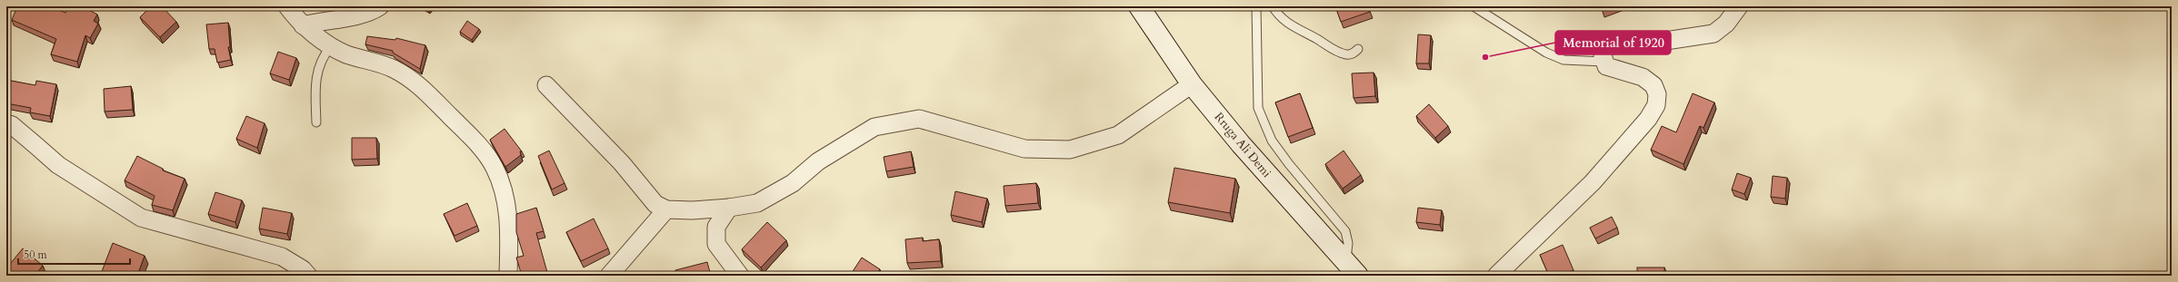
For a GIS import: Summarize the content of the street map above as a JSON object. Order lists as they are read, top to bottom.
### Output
{
  "streets": {
    "main road": ["Rruga Ali Demi"]
  },
  "places": ["Memorial of 1920"],
  "scale_bar": "50 m"
}
